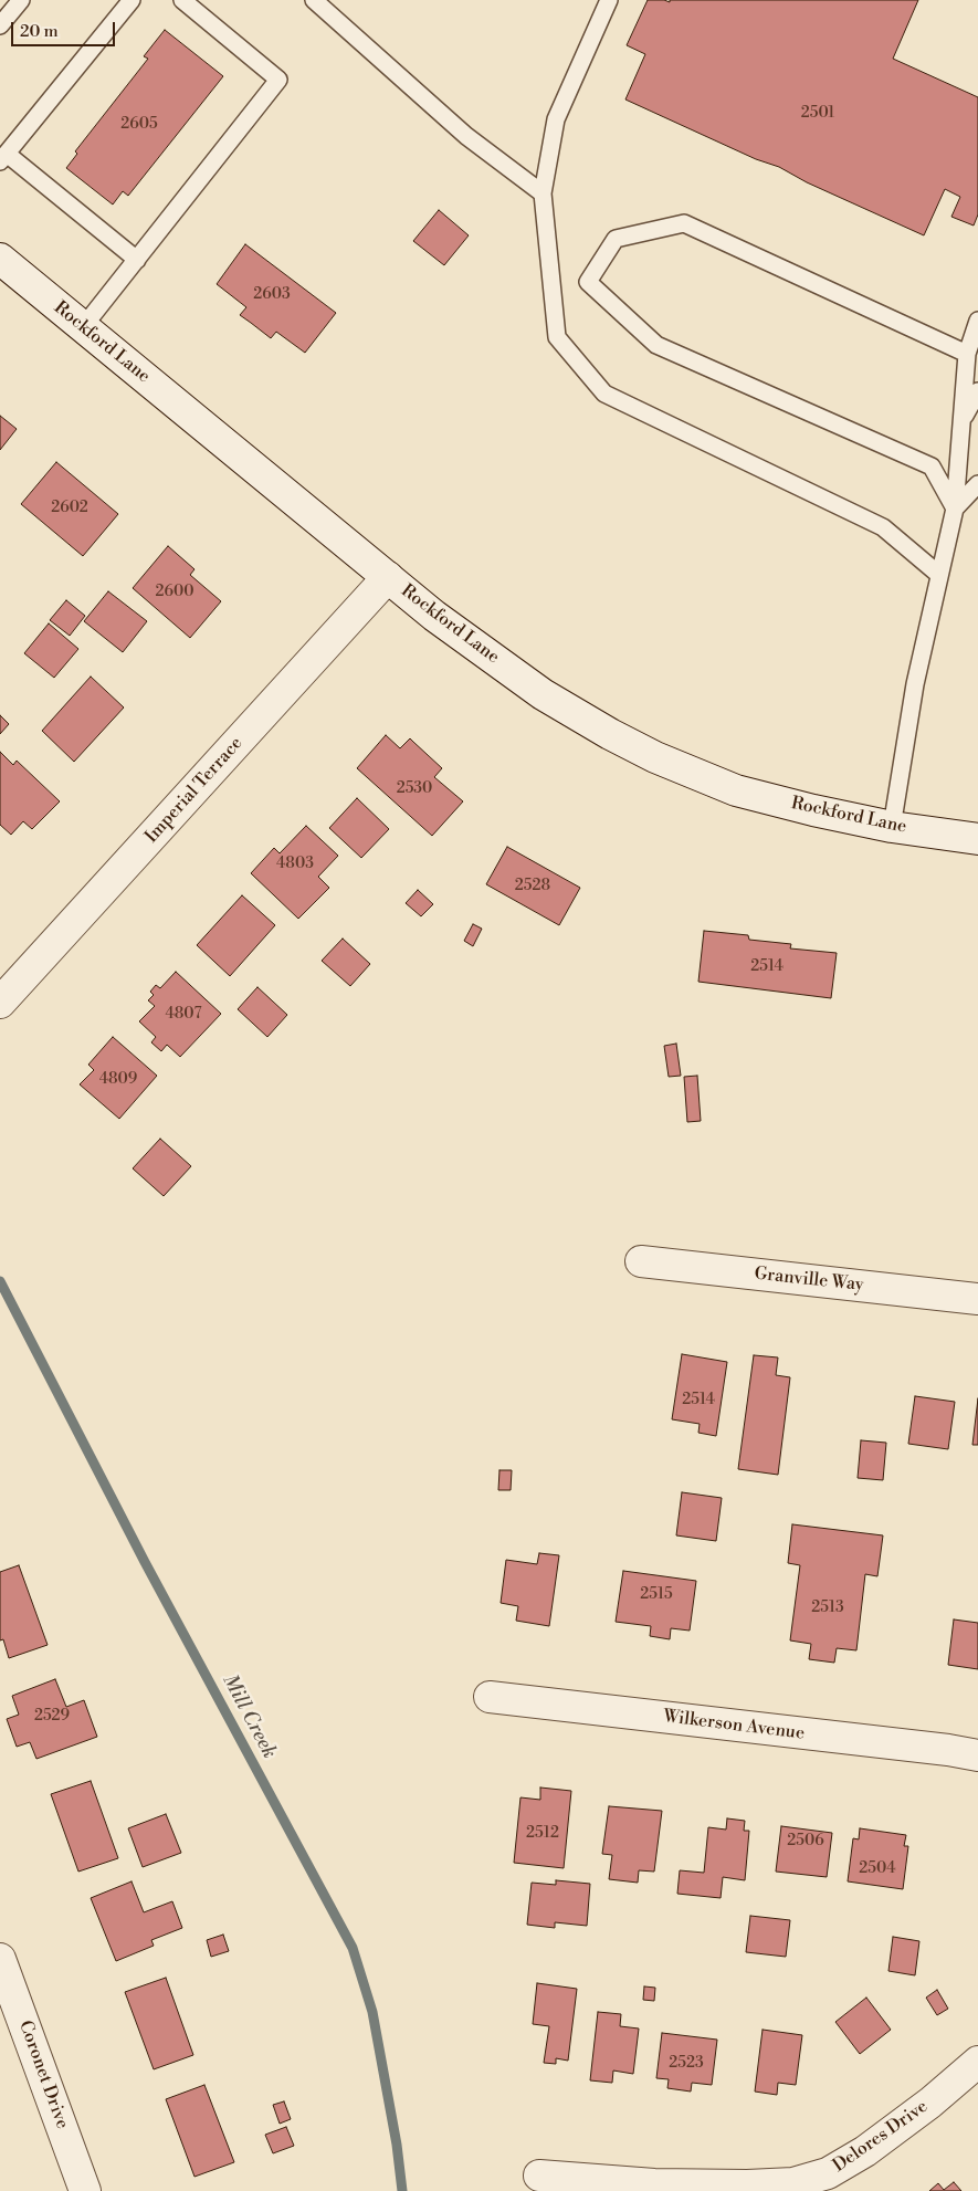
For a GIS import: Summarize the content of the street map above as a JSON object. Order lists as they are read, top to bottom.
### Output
{
  "streets": {
    "street": [
      "Rockford Lane",
      "Imperial Terrace",
      "Granville Way",
      "Wilkerson Avenue",
      "Coronet Drive",
      "Delores Drive"
    ]
  },
  "crossings": [
    ["Rockford Lane", "Imperial Terrace"]
  ],
  "water": ["Mill Creek"],
  "house_numbers": [
    "2501",
    "2605",
    "2603",
    "2602",
    "2600",
    "2530",
    "4803",
    "2528",
    "2514",
    "4807",
    "4809",
    "2514",
    "2515",
    "2513",
    "2529",
    "2512",
    "2506",
    "2504",
    "2523"
  ],
  "scale_bar": "20 m"
}
